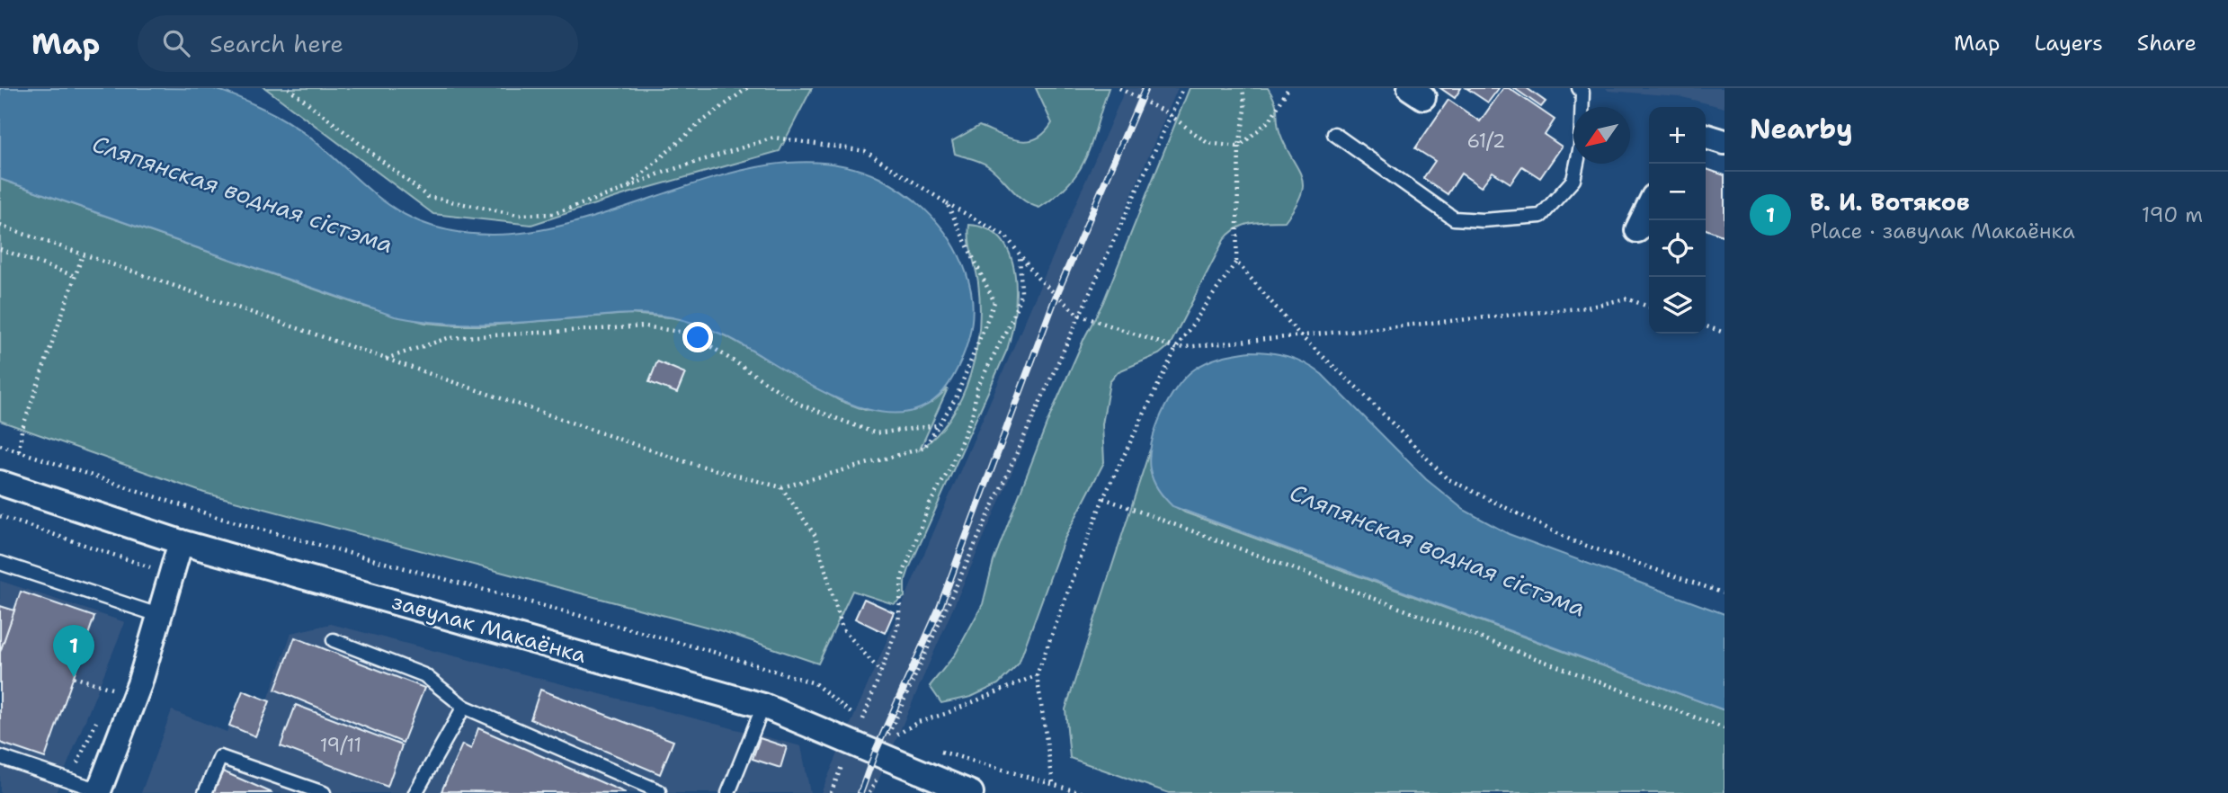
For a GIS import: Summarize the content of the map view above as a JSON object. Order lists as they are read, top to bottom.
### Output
{
  "streets": {
    "street": ["завулак Макаёнка"]
  },
  "water": ["Сляпянская водная сістэма"],
  "house_numbers": ["61/2", "19/11"],
  "north": "bottom left",
  "page": {
    "header": "Map",
    "search": "Search here",
    "nav": ["Map", "Layers", "Share"],
    "heading": "Nearby",
    "map_buttons": ["+", "−"],
    "list": [
      {
        "mark": "1",
        "name": "В. И. Вотяков",
        "note": "Place · завулак Макаёнка",
        "value": "190 m"
      }
    ],
    "pins": "1"
  }
}
